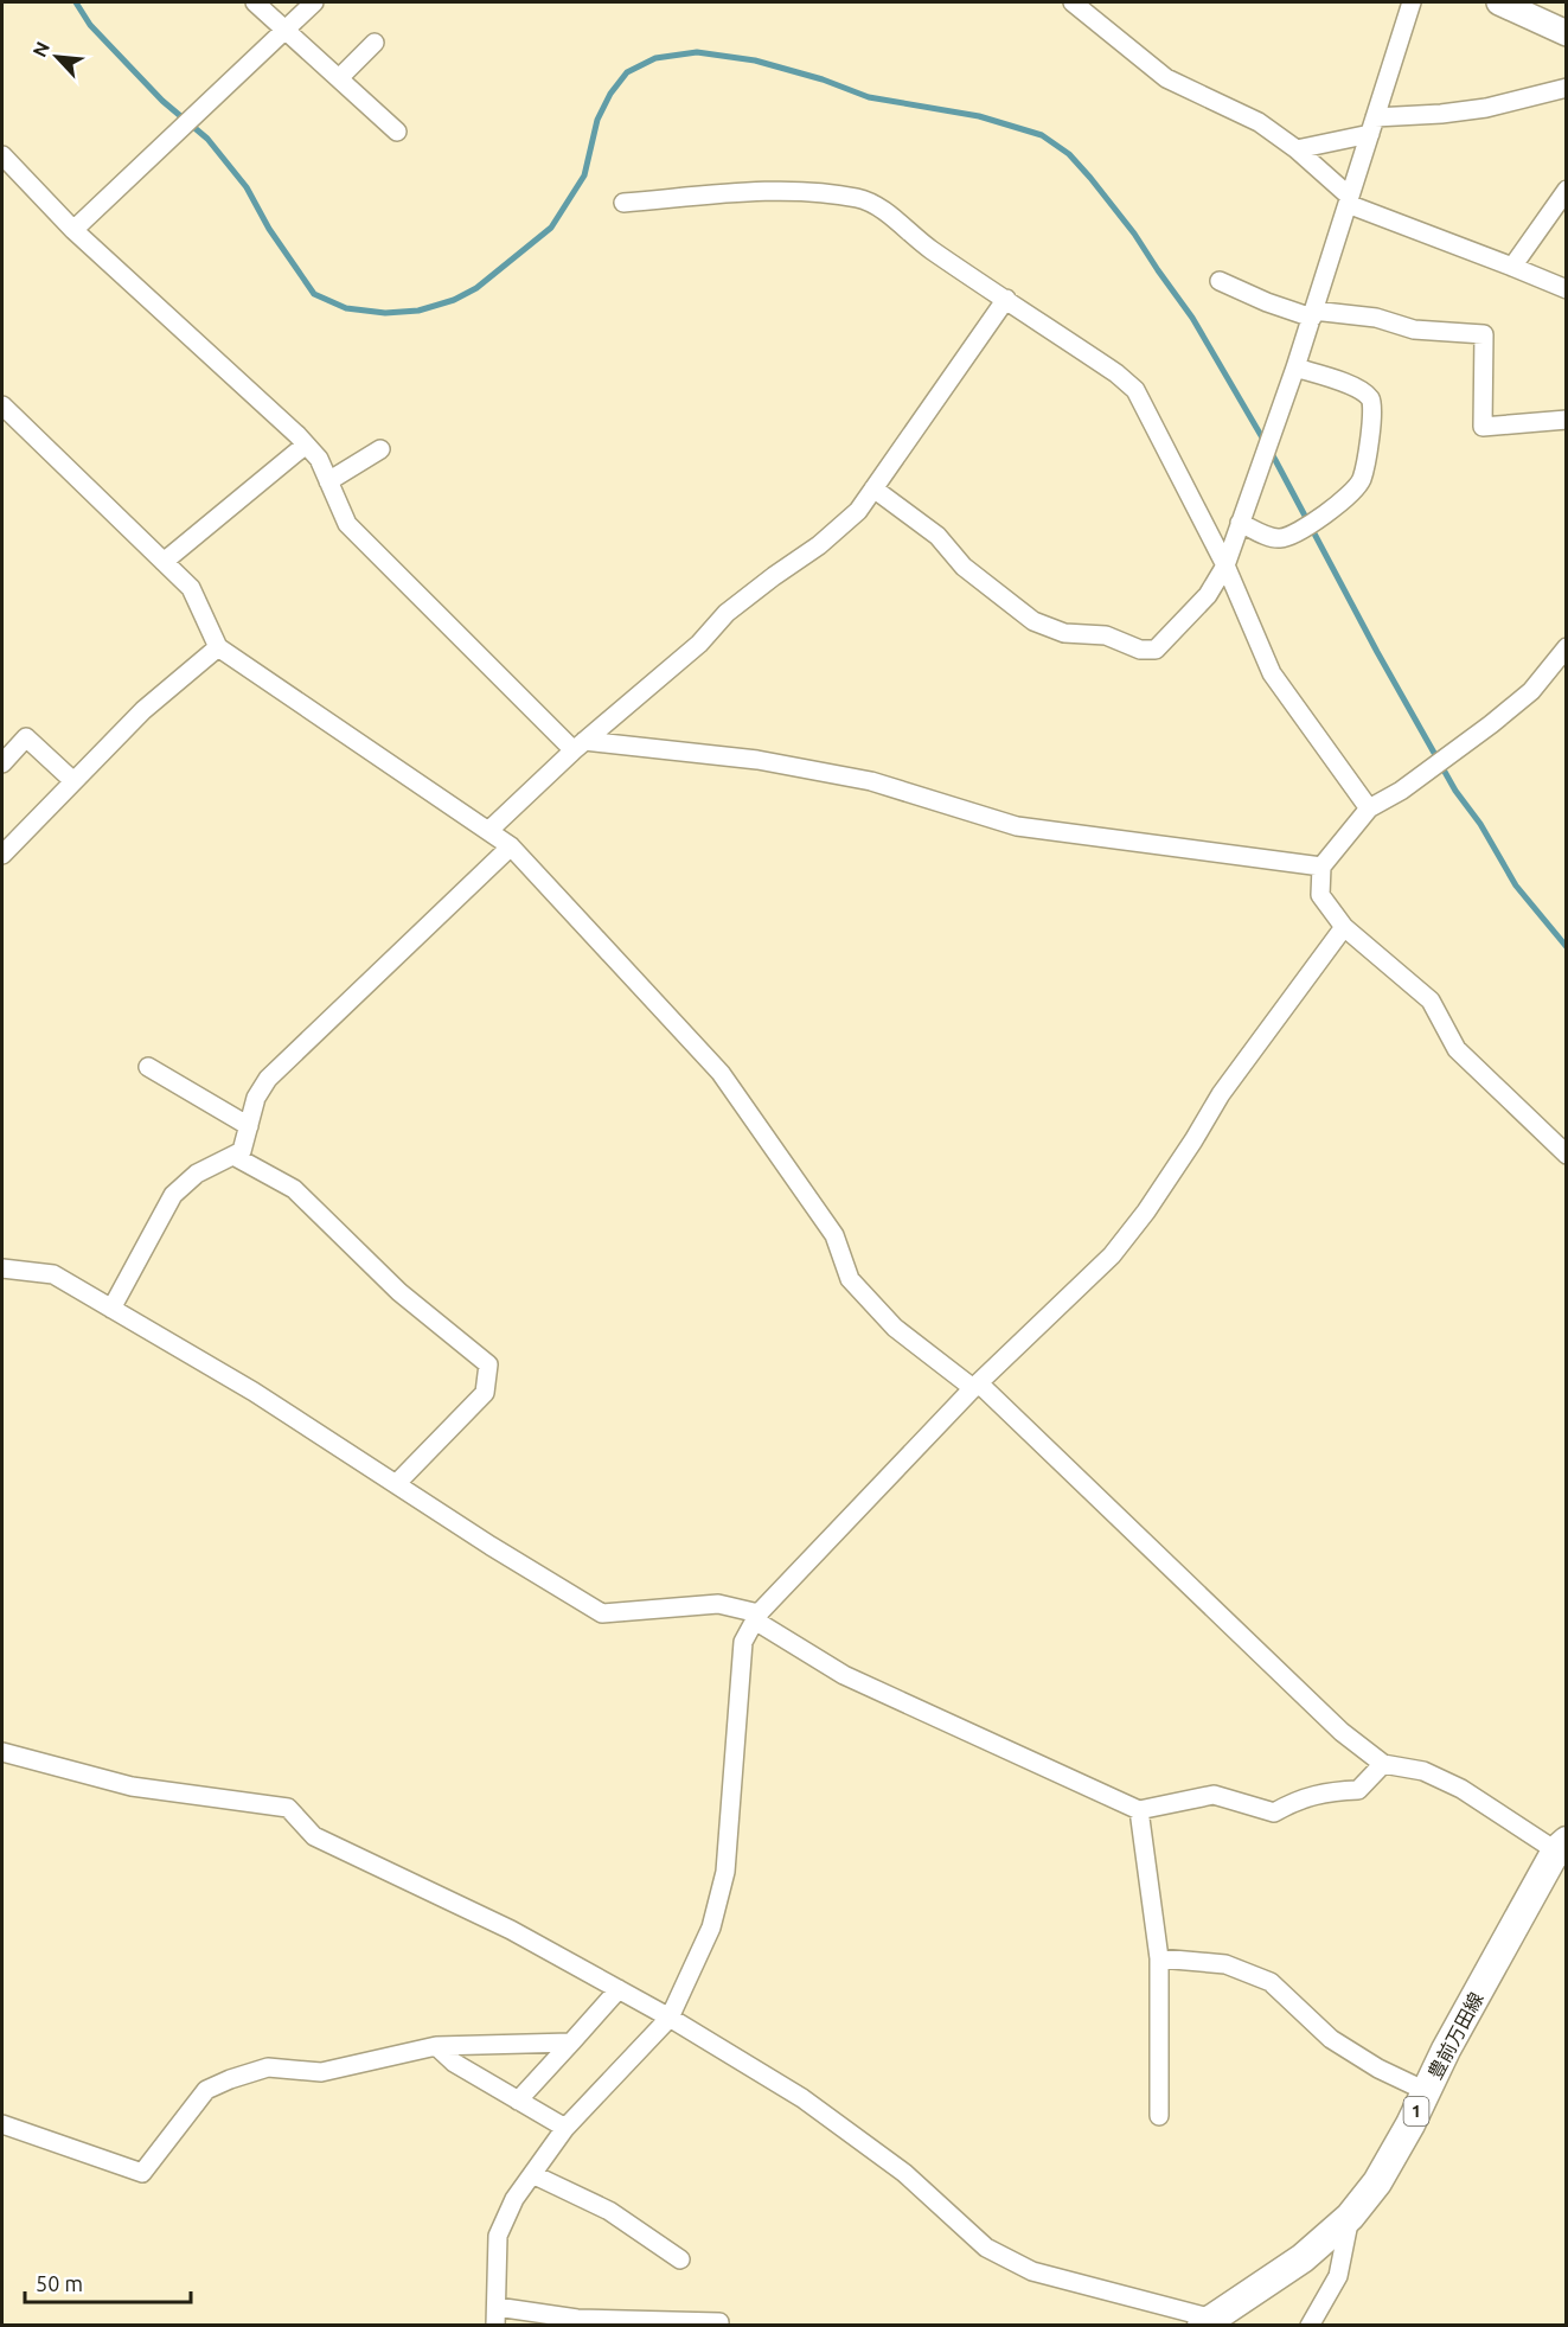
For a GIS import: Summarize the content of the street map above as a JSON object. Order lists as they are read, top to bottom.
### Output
{
  "streets": {
    "main road": ["豊前万田線", "1"]
  },
  "scale_bar": "50 m",
  "north": "top left"
}
